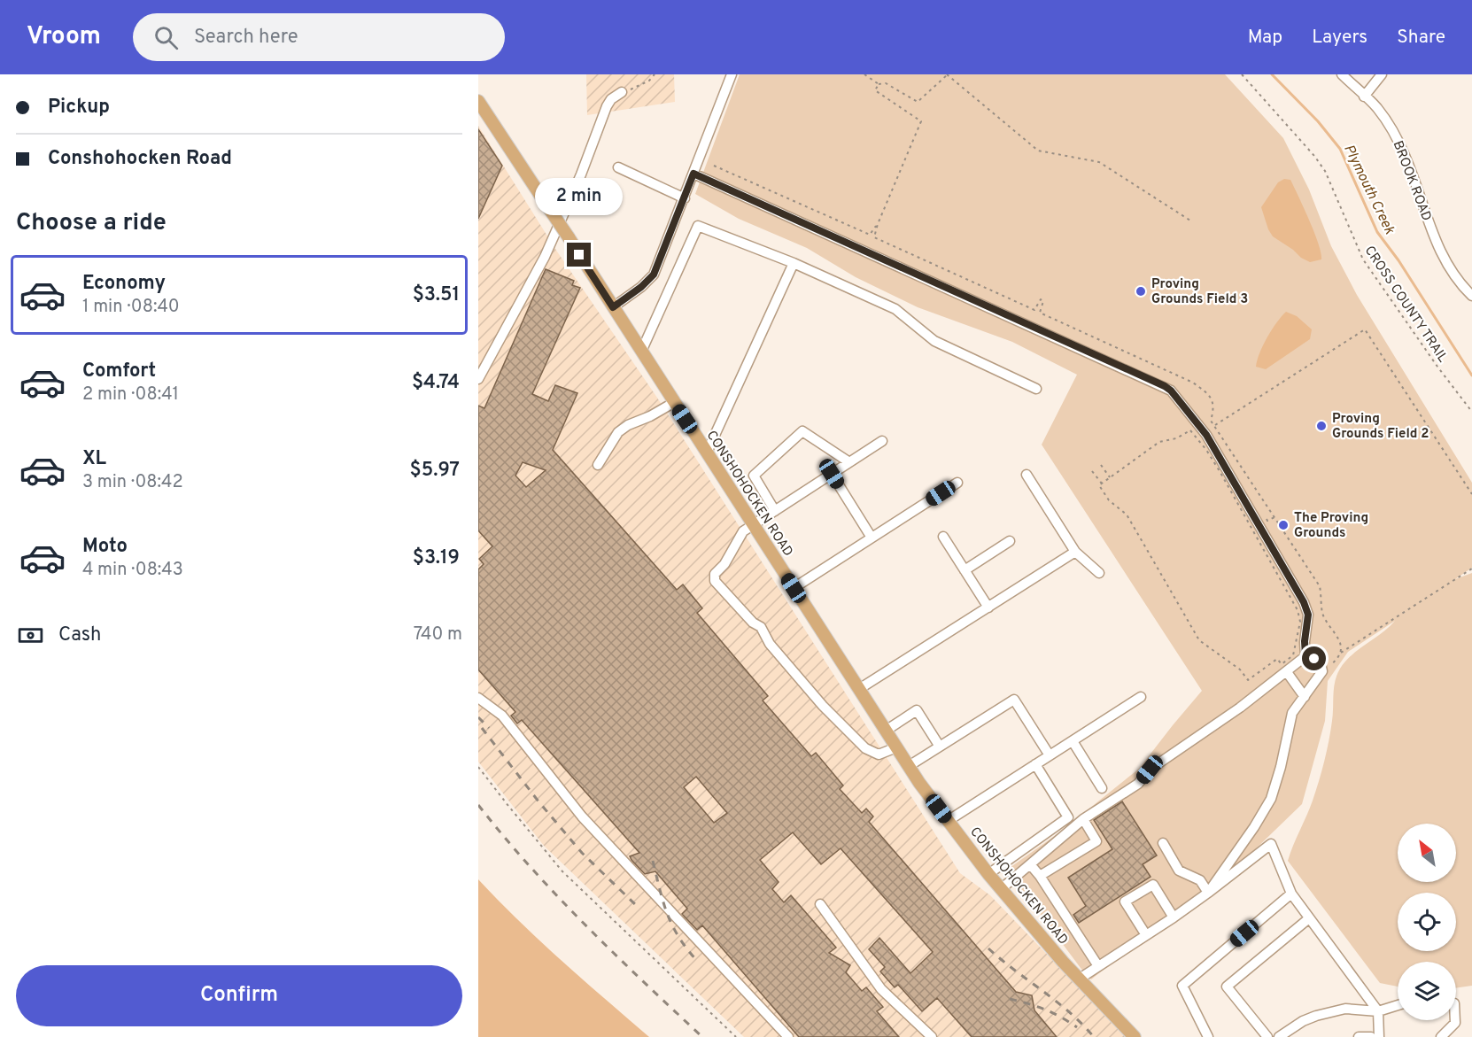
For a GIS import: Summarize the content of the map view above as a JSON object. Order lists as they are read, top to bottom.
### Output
{
  "streets": {
    "main road": ["CONSHOHOCKEN ROAD"],
    "street": ["BROOK ROAD"],
    "path": ["CROSS COUNTY TRAIL"]
  },
  "water": ["Plymouth Creek"],
  "places": ["Proving Grounds Field 3", "Proving Grounds Field 2", "The Proving Grounds"],
  "north": "top left",
  "page": {
    "header": "Vroom",
    "search": "Search here",
    "nav": ["Map", "Layers", "Share"],
    "banner": ["Pickup", "Conshohocken Road"],
    "bubble": "2 min",
    "heading": "Choose a ride",
    "list": [
      {
        "name": "Economy",
        "note": "1 min · 08:40",
        "value": "$3.51"
      },
      {
        "name": "Comfort",
        "note": "2 min · 08:41",
        "value": "$4.74"
      },
      {
        "name": "XL",
        "note": "3 min · 08:42",
        "value": "$5.97"
      },
      {
        "name": "Moto",
        "note": "4 min · 08:43",
        "value": "$3.19"
      }
    ],
    "pay": ["Cash", "740 m"],
    "buttons": "Confirm"
  }
}
